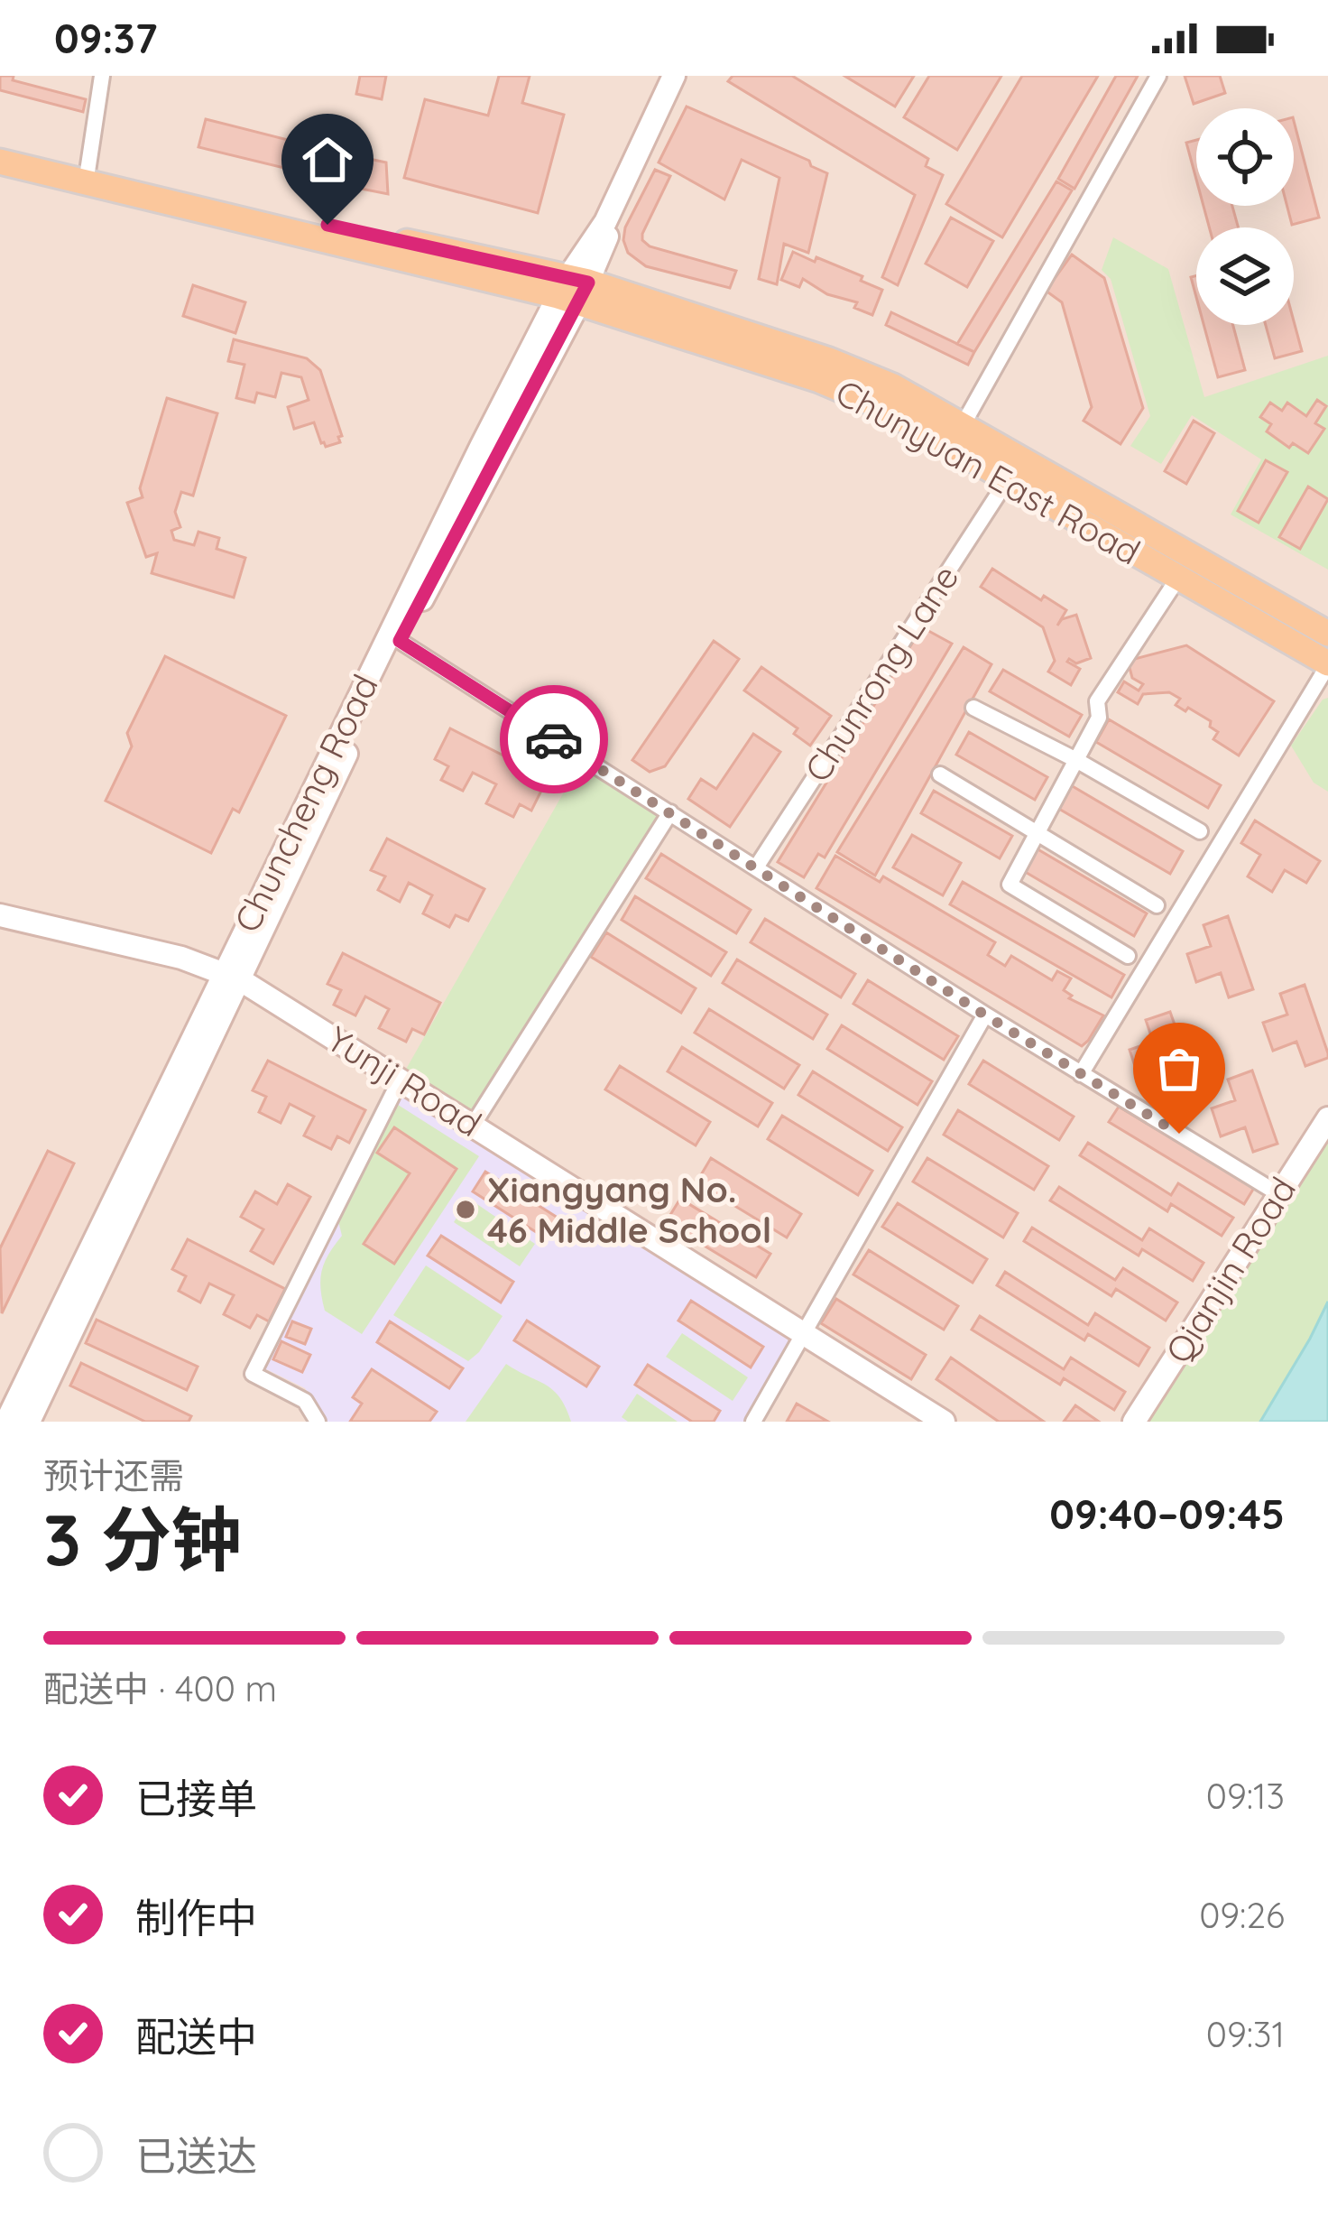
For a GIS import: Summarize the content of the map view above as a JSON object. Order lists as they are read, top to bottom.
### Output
{
  "streets": {
    "main road": ["Chunyuan East Road"],
    "street": [
      "Chunrong Lane",
      "Chuncheng Road",
      "Yunji Road",
      "Qianjin Road"
    ]
  },
  "crossings": [
    ["Chunyuan East Road", "Chunrong Lane"],
    ["Chunyuan East Road", "Chuncheng Road"],
    ["Chuncheng Road", "Yunji Road"]
  ],
  "places": ["Xiangyang No. 46 Middle School"],
  "page": {
    "status": "09:37",
    "heading": ["3 分钟", "预计还需", "09:40–09:45"],
    "bar": "配送中 · 400 m",
    "list": [
      ["已接单", "09:13"],
      ["制作中", "09:26"],
      ["配送中", "09:31"],
      "已送达"
    ]
  }
}
